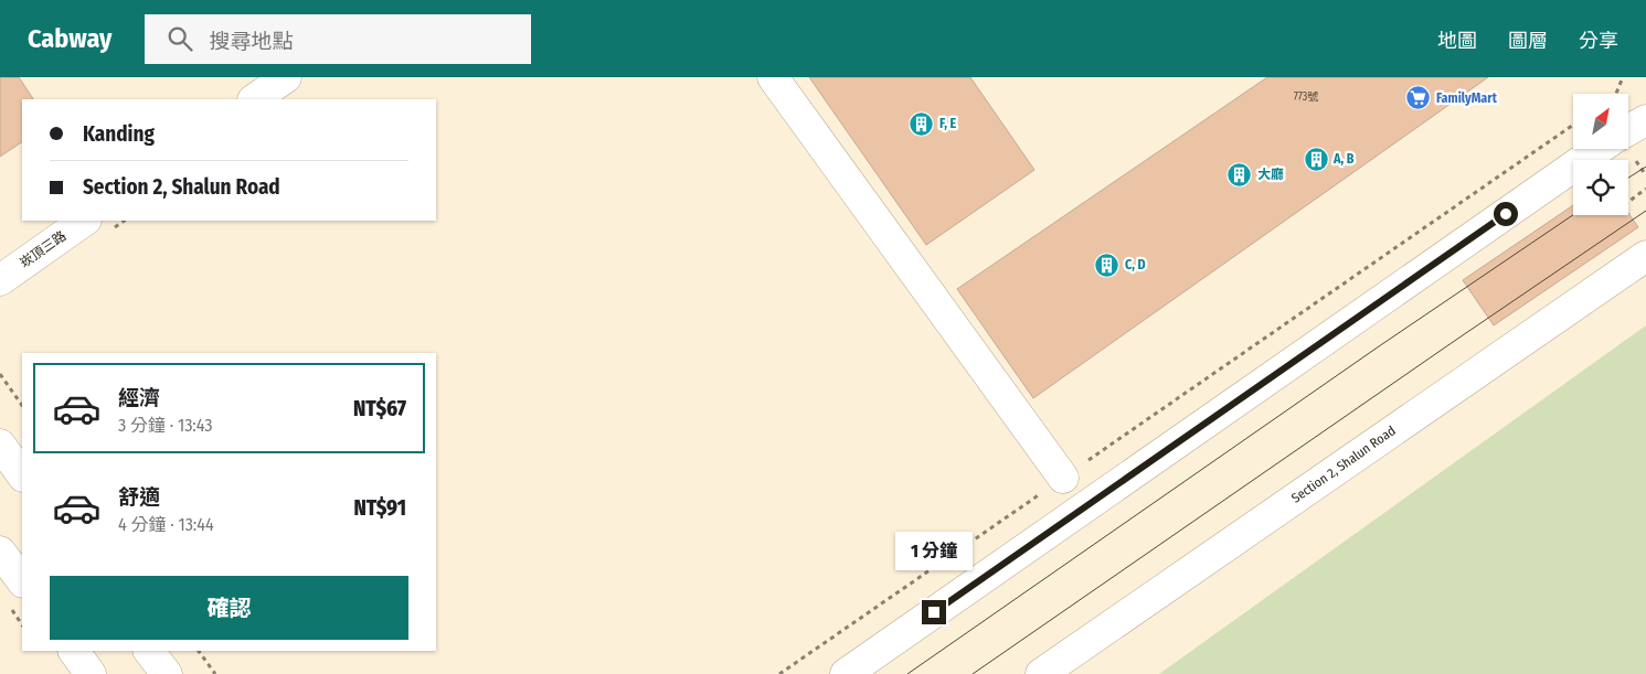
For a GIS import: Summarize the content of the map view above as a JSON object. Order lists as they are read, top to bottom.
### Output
{
  "streets": {
    "street": ["崁頂三路", "Section 2, Shalun Road"]
  },
  "places": {
    "supermarket": ["FamilyMart"],
    "building": [
      "F, E",
      "A, B",
      "大廳",
      "C, D"
    ]
  },
  "house_numbers": ["773號"],
  "north": "top right",
  "page": {
    "header": "Cabway",
    "search": "搜尋地點",
    "nav": ["地圖", "圖層", "分享"],
    "banner": ["Kanding", "Section 2, Shalun Road"],
    "list": [
      {
        "name": "經濟",
        "note": "3 分鐘 · 13:43",
        "value": "NT$67"
      },
      {
        "name": "舒適",
        "note": "4 分鐘 · 13:44",
        "value": "NT$91"
      }
    ],
    "bubble": "1 分鐘",
    "buttons": "確認"
  }
}
